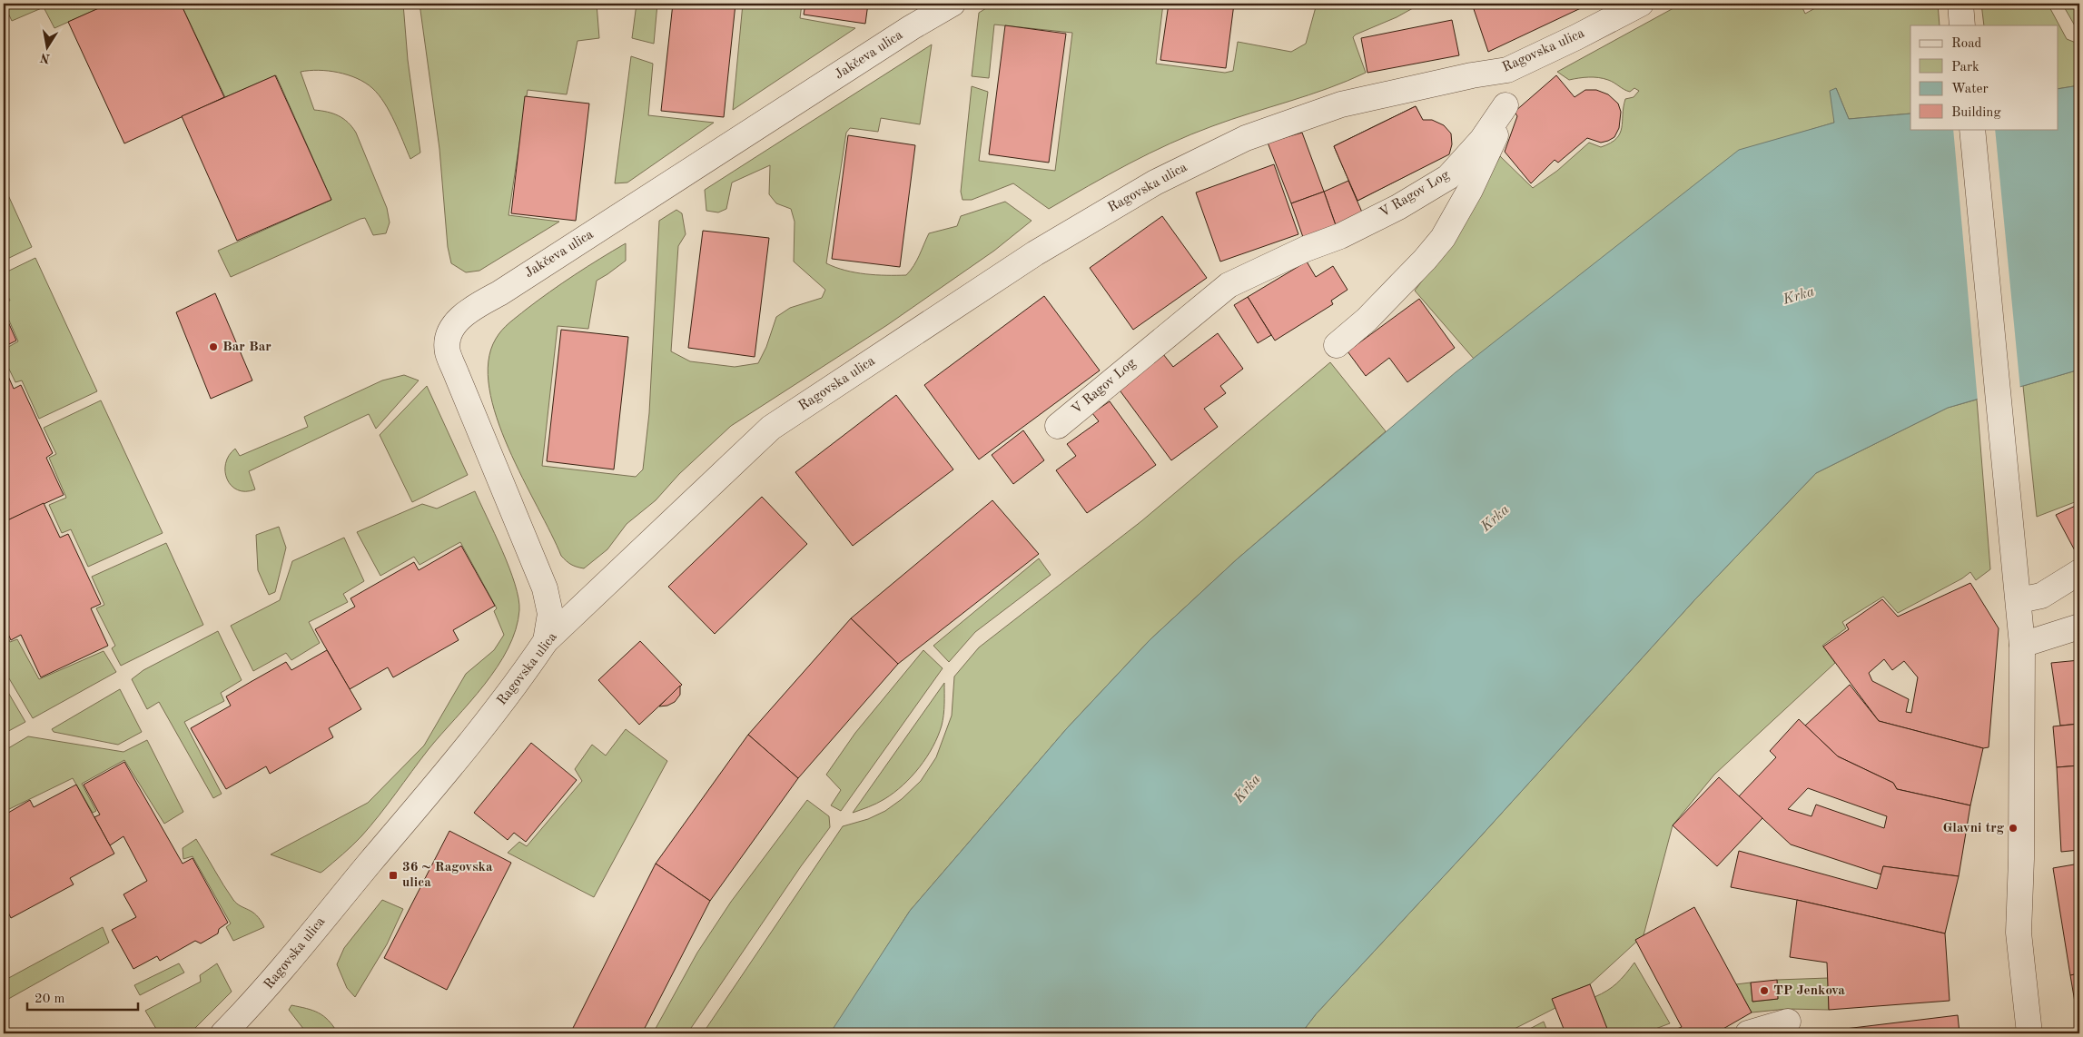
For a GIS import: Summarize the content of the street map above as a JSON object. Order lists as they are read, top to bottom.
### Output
{
  "streets": {
    "street": ["Ragovska ulica", "Jakčeva ulica", "V Ragov Log"]
  },
  "crossings": [
    ["Ragovska ulica", "Jakčeva ulica"]
  ],
  "water": ["Krka"],
  "places": {
    "other": ["Bar Bar", "Glavni trg", "TP Jenkova"],
    "transit": ["36 ~ Ragovska ulica"]
  },
  "legend": [
    "Road",
    "Park",
    "Water",
    "Building"
  ],
  "scale_bar": "20 m",
  "north": "bottom"
}
